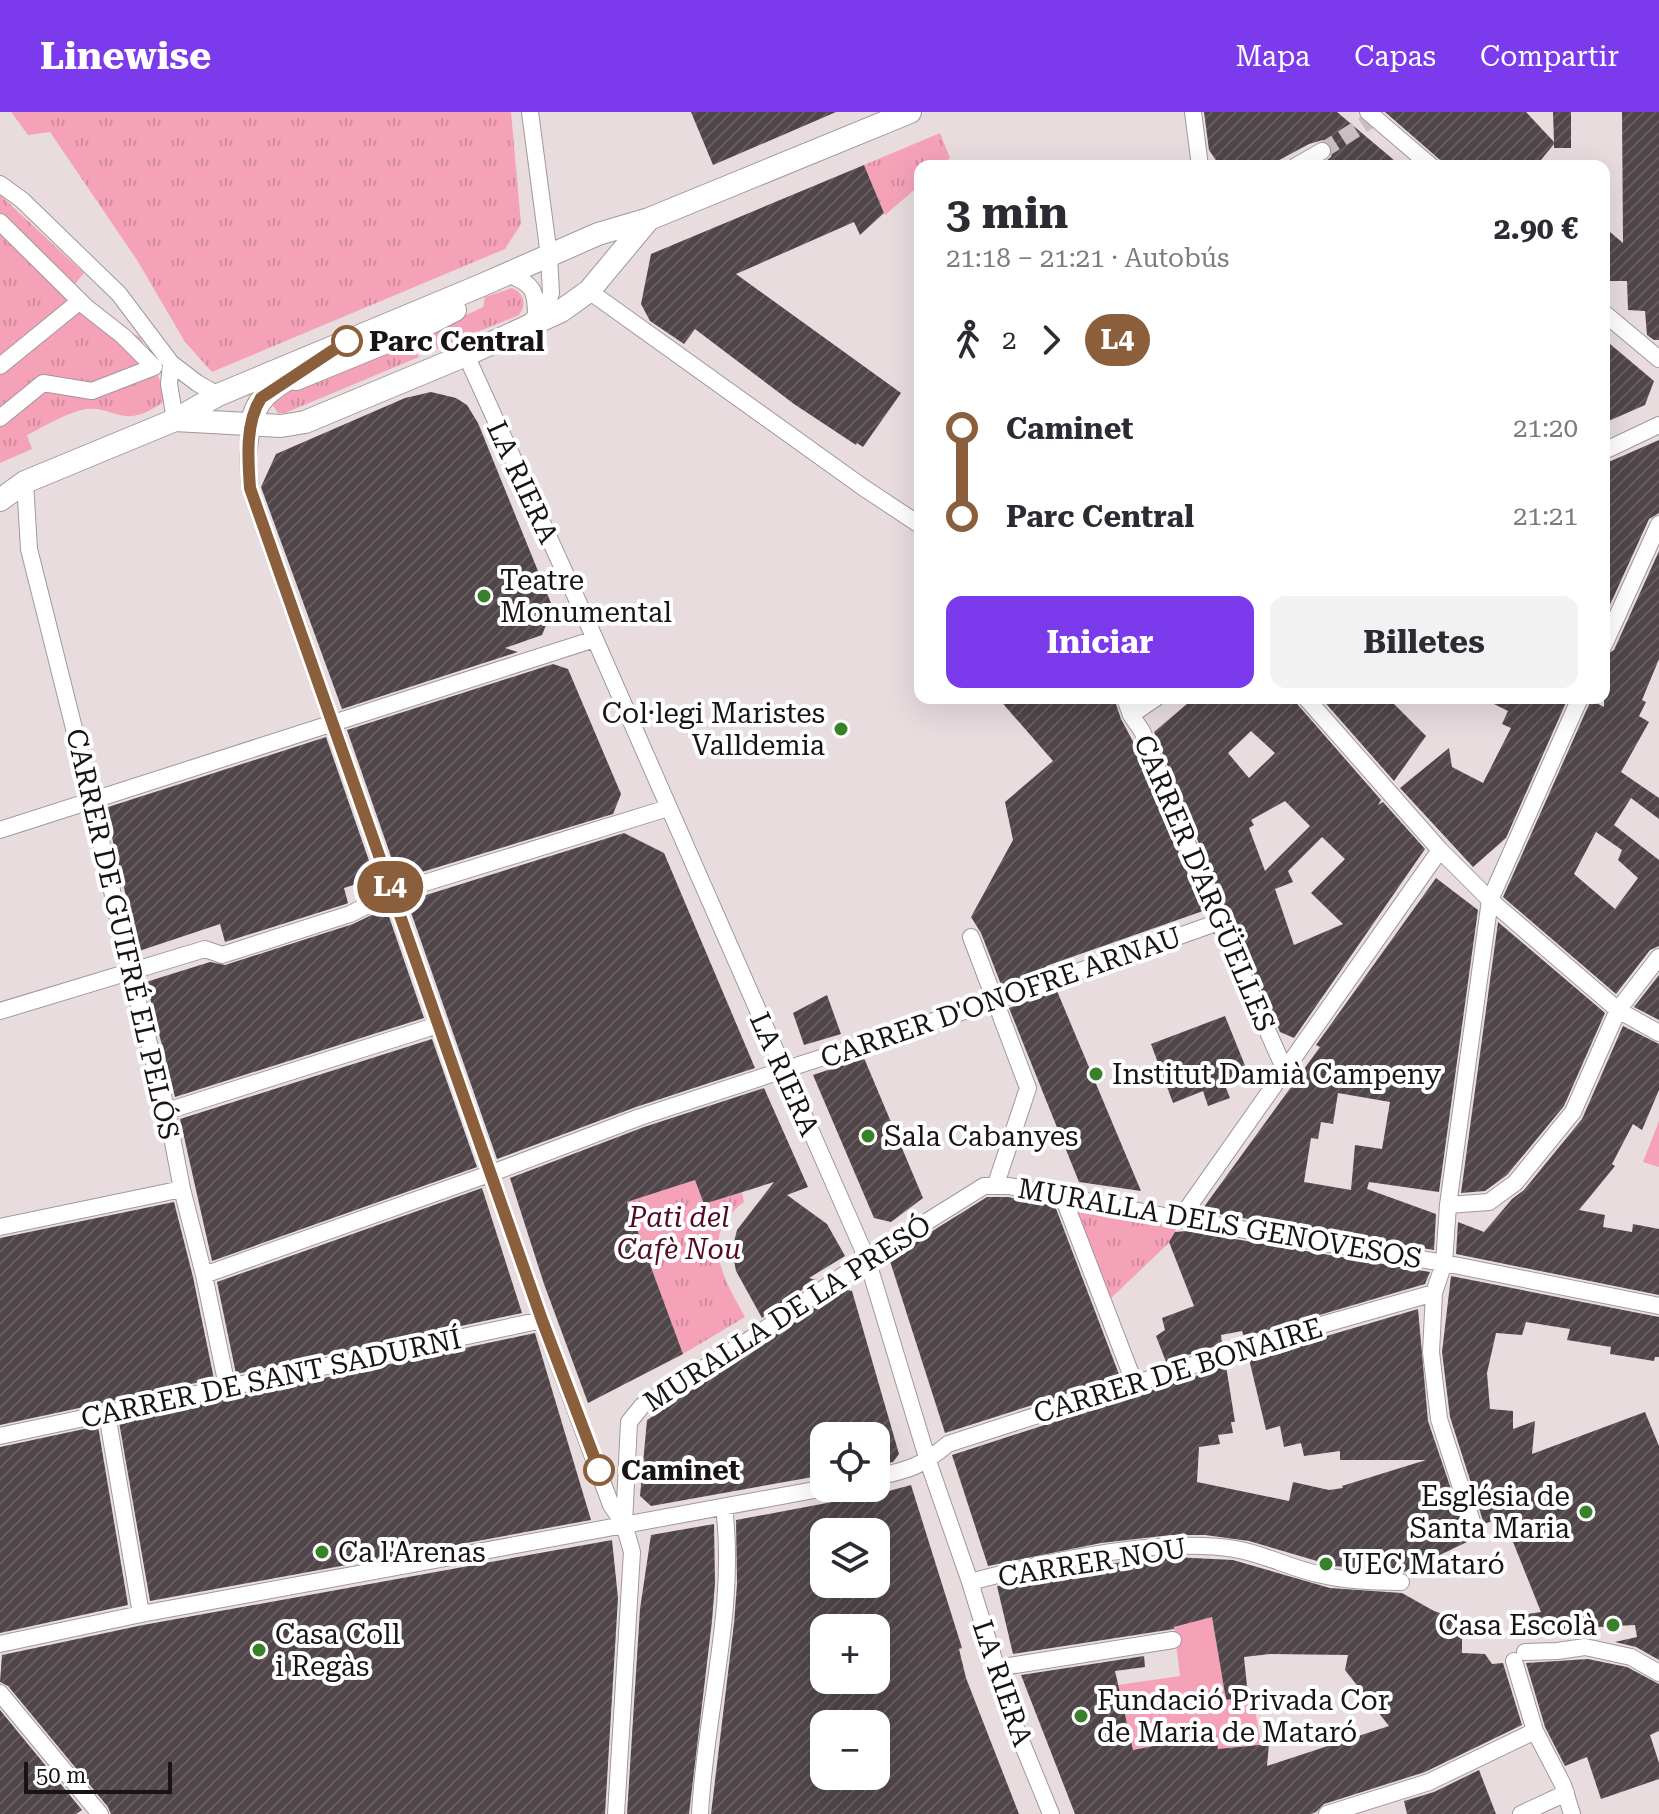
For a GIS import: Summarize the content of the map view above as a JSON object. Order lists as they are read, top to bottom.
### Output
{
  "streets": {
    "street": [
      "LA RIERA",
      "CARRER D'ARGÜELLES",
      "CARRER DE GUIFRÉ EL PELÓS",
      "CARRER D'ONOFRE ARNAU",
      "MURALLA DELS GENOVESOS",
      "MURALLA DE LA PRESÓ",
      "CARRER DE BONAIRE",
      "CARRER DE SANT SADURNÍ",
      "CARRER NOU"
    ]
  },
  "crossings": [
    ["LA RIERA", "CARRER D'ONOFRE ARNAU"],
    ["LA RIERA", "MURALLA DE LA PRESÓ"],
    ["LA RIERA", "CARRER DE BONAIRE"],
    ["LA RIERA", "CARRER NOU"],
    ["CARRER D'ARGÜELLES", "CARRER D'ONOFRE ARNAU"],
    ["CARRER DE GUIFRÉ EL PELÓS", "CARRER D'ONOFRE ARNAU"],
    ["CARRER DE GUIFRÉ EL PELÓS", "CARRER DE SANT SADURNÍ"],
    ["MURALLA DELS GENOVESOS", "MURALLA DE LA PRESÓ"]
  ],
  "parks": ["Pati del Cafè Nou"],
  "places": [
    "Parc Central",
    "Teatre Monumental",
    "Col·legi Maristes Valldemia",
    "Institut Damià Campeny",
    "Sala Cabanyes",
    "Caminet",
    "Església de Santa Maria",
    "Ca l'Arenas",
    "UEC Mataró",
    "Casa Escolà",
    "Casa Coll i Regàs",
    "Fundació Privada Cor de Maria de Mataró"
  ],
  "lines": ["bus line L4"],
  "scale_bar": "50 m",
  "page": {
    "header": "Linewise",
    "nav": ["Mapa", "Capas", "Compartir"],
    "on_map": "L4",
    "heading": ["3 min", "21:18 – 21:21 · Autobús", "2.90 €"],
    "legs": ["2", "L4"],
    "list": [
      {
        "name": "Caminet",
        "value": "21:20"
      },
      {
        "name": "Parc Central",
        "value": "21:21"
      }
    ],
    "buttons": ["Iniciar", "Billetes"],
    "map_buttons": ["+", "−"],
    "scale": "50 m"
  }
}
